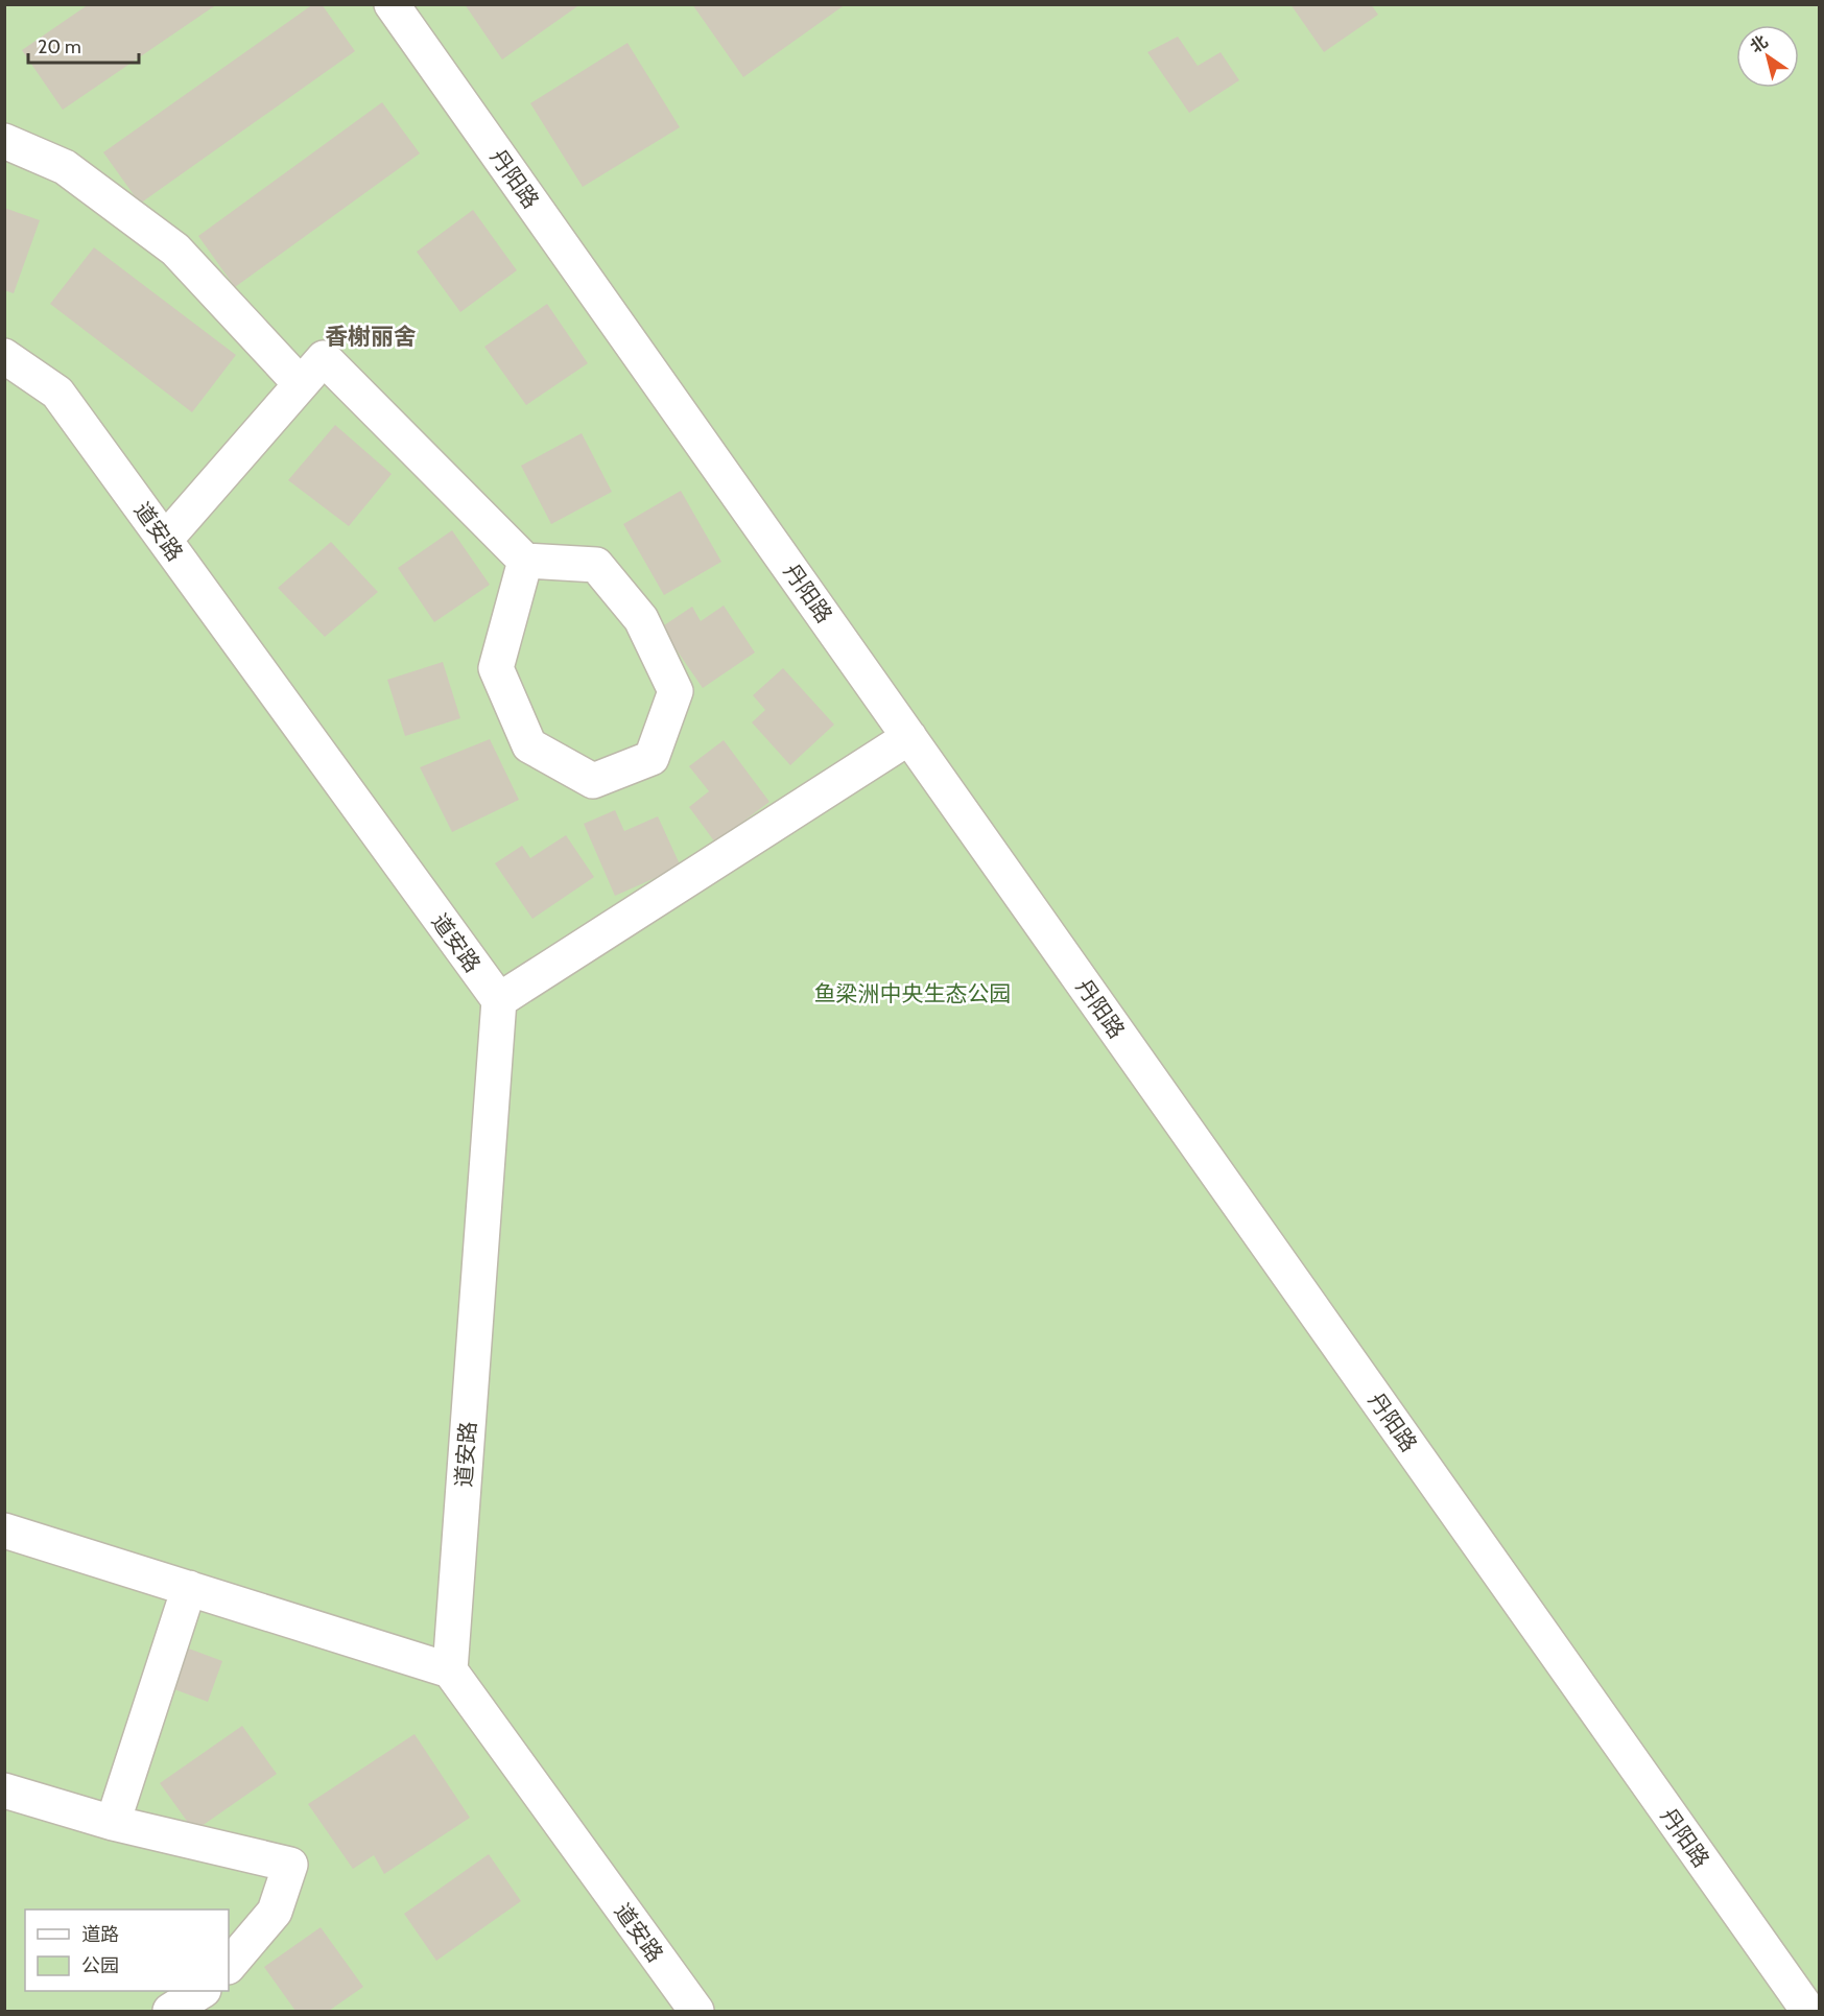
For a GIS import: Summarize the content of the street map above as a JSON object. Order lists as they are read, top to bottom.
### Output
{
  "streets": {
    "street": ["丹阳路", "道安路"]
  },
  "districts": ["香榭丽舍"],
  "parks": ["鱼梁洲中央生态公园"],
  "legend": ["道路", "公园"],
  "scale_bar": "20 m",
  "north": "top left"
}
